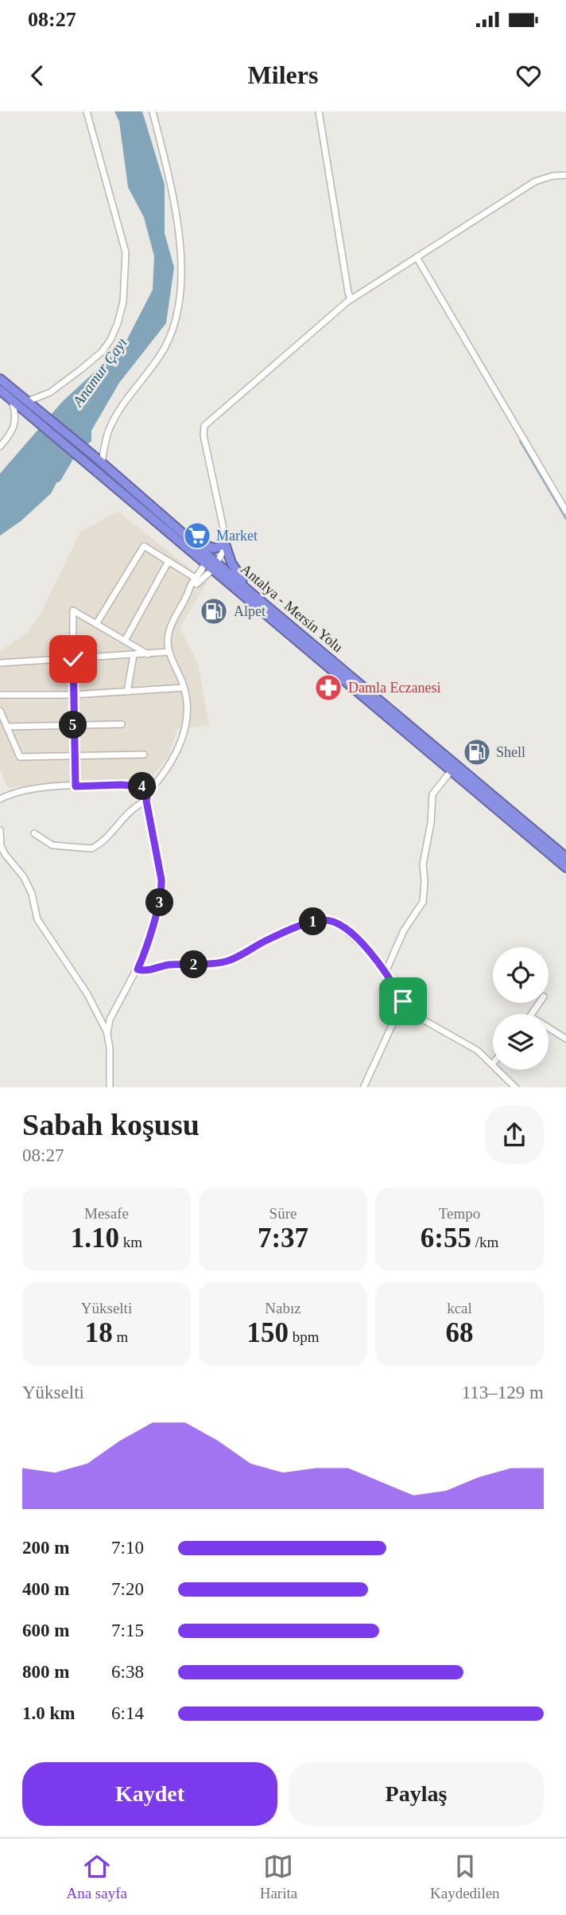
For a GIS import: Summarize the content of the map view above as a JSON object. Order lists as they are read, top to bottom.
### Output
{
  "streets": {
    "highway": ["Antalya - Mersin Yolu"]
  },
  "water": ["Anamur Çayı"],
  "places": {
    "supermarket": ["Market"],
    "fuel station": ["Alpet", "Shell"],
    "pharmacy": ["Damla Eczanesi"]
  },
  "page": {
    "status": "08:27",
    "header": "Milers",
    "pins": [
      "5",
      "4",
      "3",
      "1",
      "2"
    ],
    "heading": ["Sabah koşusu", "08:27"],
    "stats": [
      ["Mesafe", "1.10 km"],
      ["Süre", "7:37"],
      ["Tempo", "6:55 /km"],
      ["Yükselti", "18 m"],
      ["Nabız", "150 bpm"],
      ["kcal", "68"]
    ],
    "chart": ["Yükselti", "113–129 m"],
    "list": [
      {
        "name": "200 m",
        "note": "7:10"
      },
      {
        "name": "400 m",
        "note": "7:20"
      },
      {
        "name": "600 m",
        "note": "7:15"
      },
      {
        "name": "800 m",
        "note": "6:38"
      },
      {
        "name": "1.0 km",
        "note": "6:14"
      }
    ],
    "buttons": ["Kaydet", "Paylaş"],
    "tabs": ["Ana sayfa", "Harita", "Kaydedilen"]
  }
}
